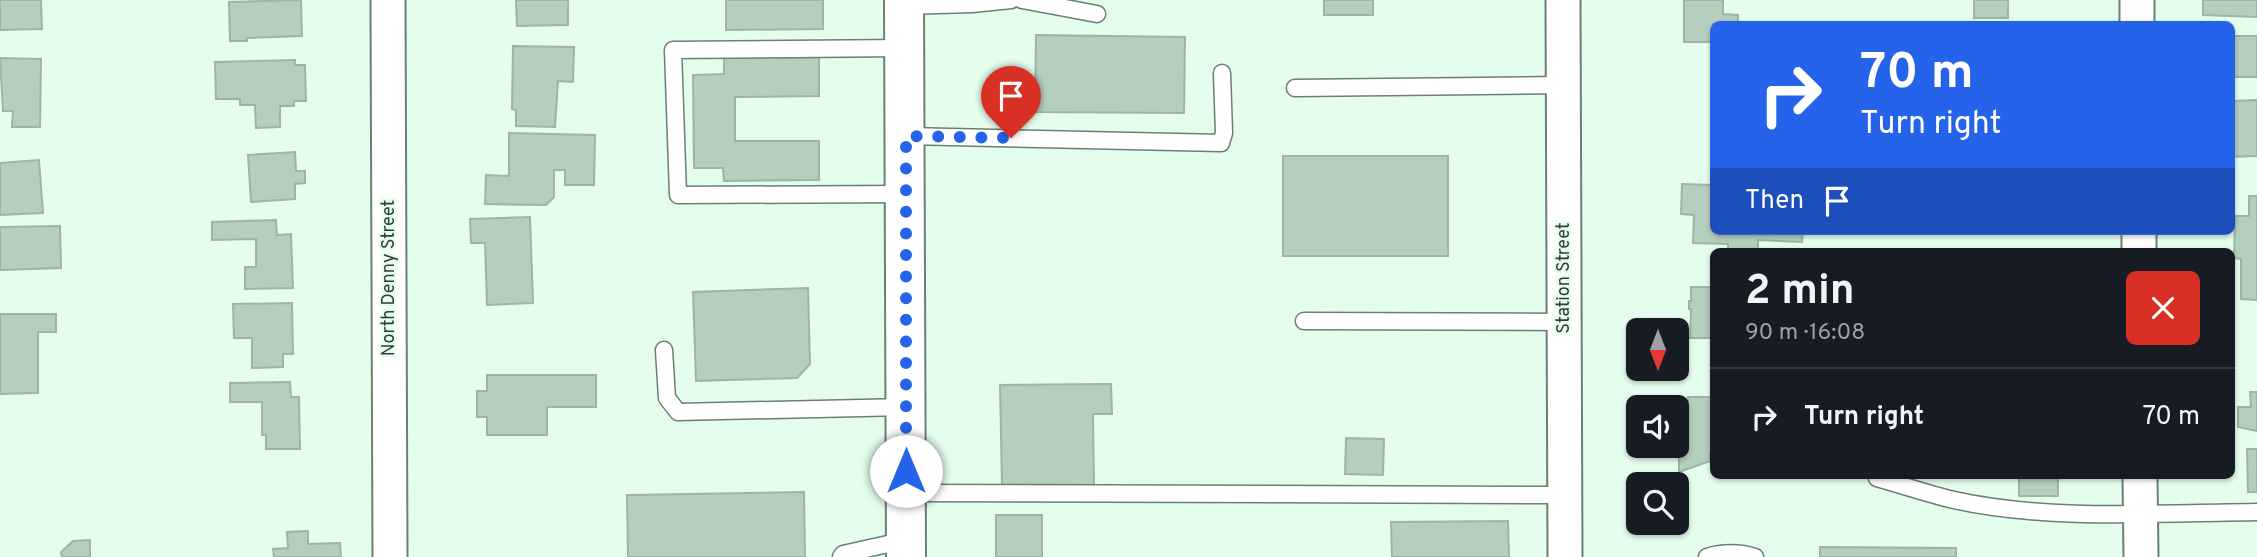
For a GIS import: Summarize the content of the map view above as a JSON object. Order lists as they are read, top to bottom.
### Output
{
  "streets": {
    "street": ["North Denny Street", "Station Street"]
  },
  "north": "bottom",
  "page": {
    "turn": ["70 m", "Turn right"],
    "then": "Then",
    "heading": ["2 min", "90 m · 16:08"],
    "list": [
      {
        "name": "Turn right",
        "value": "70 m"
      }
    ]
  }
}
